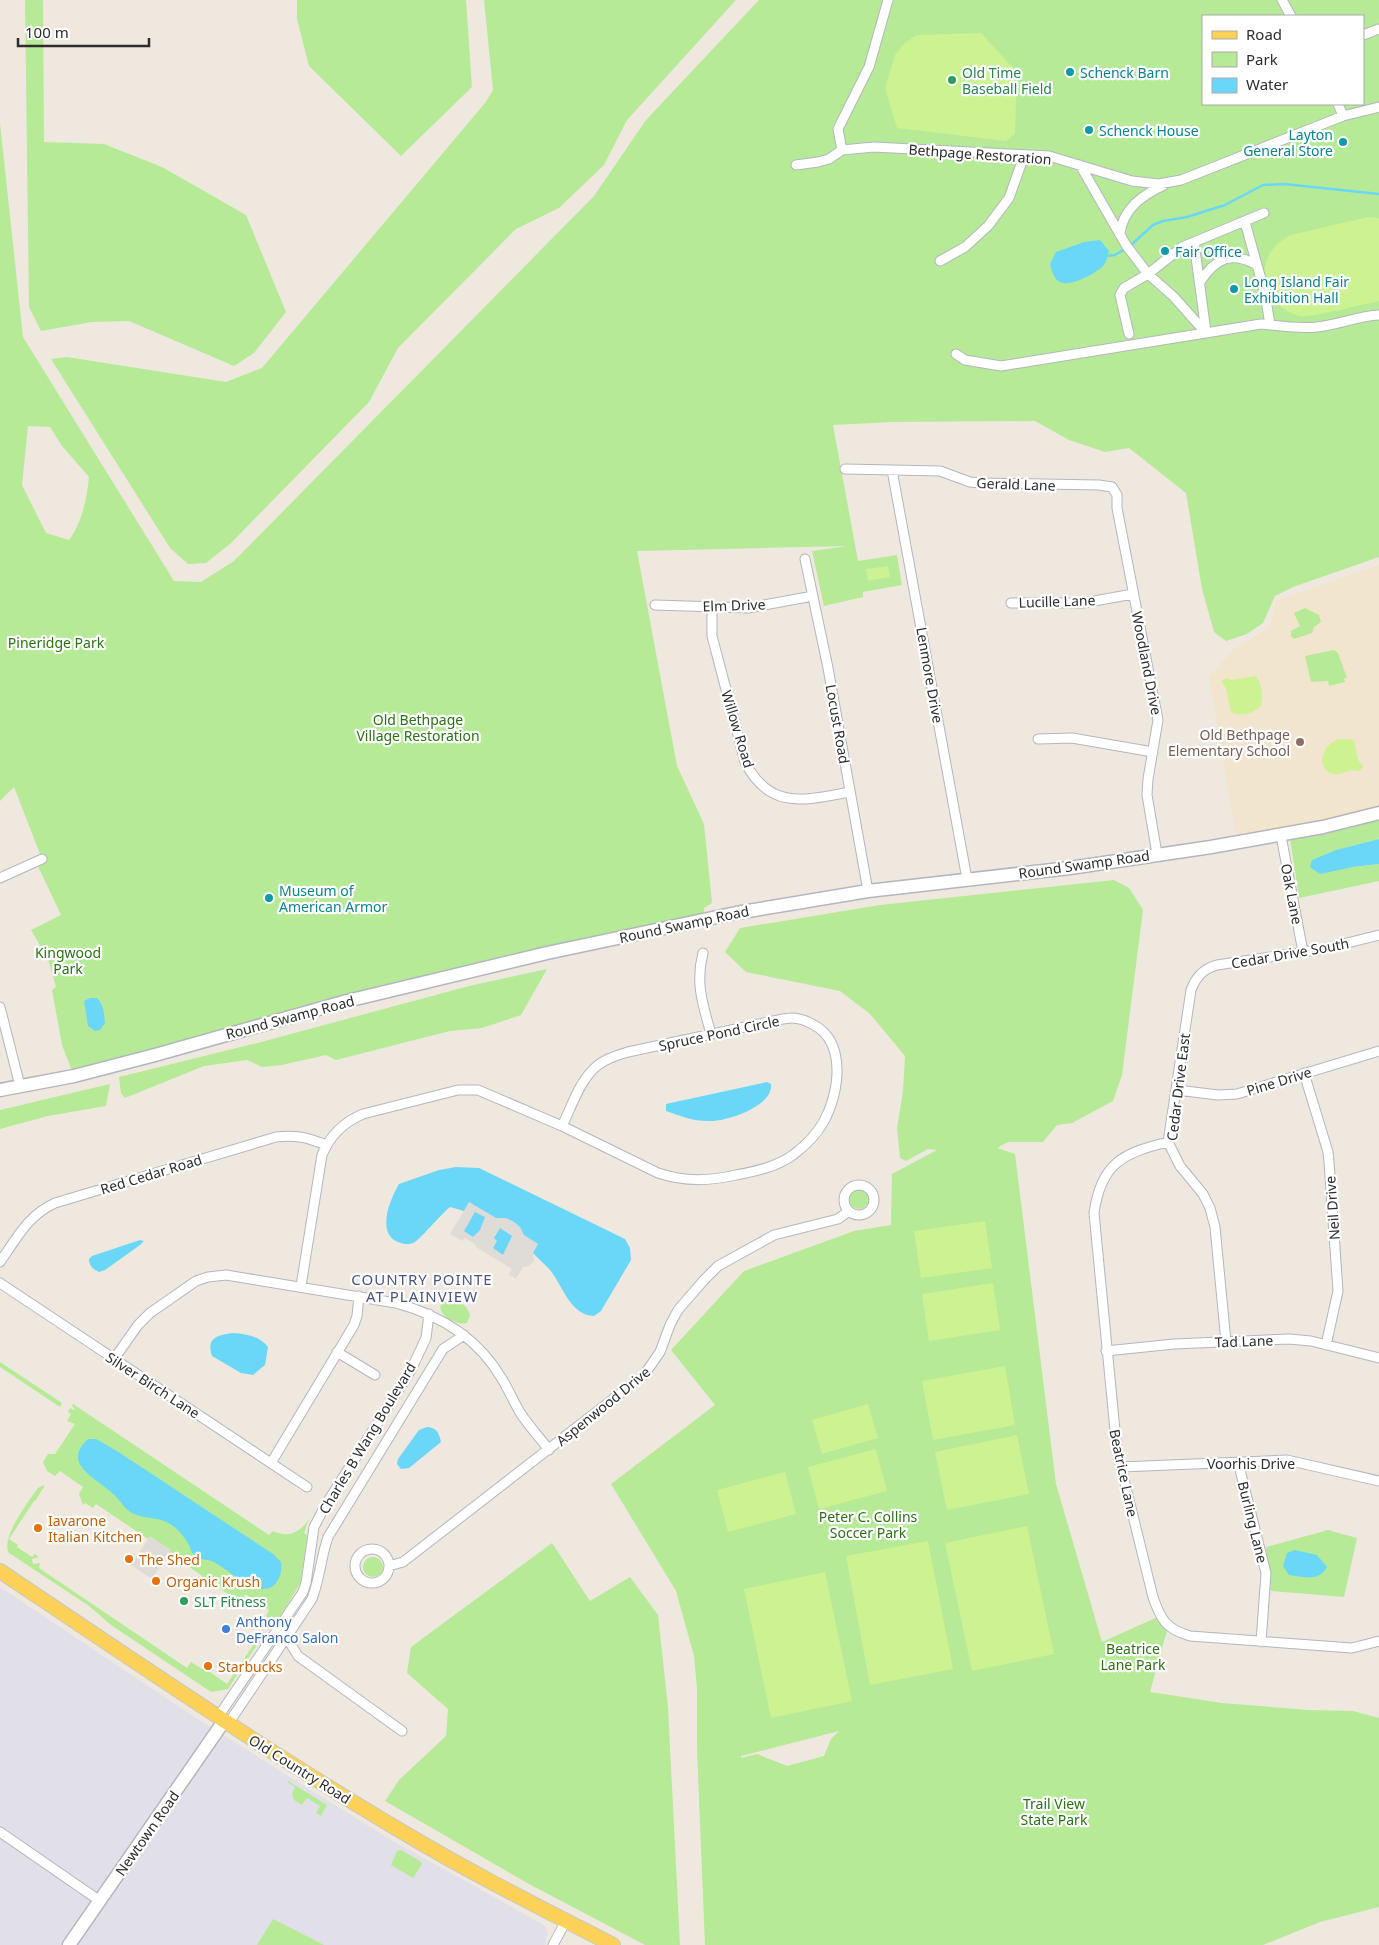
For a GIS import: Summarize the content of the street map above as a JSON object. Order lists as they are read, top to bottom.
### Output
{
  "streets": {
    "main road": ["Round Swamp Road", "Old Country Road", "Newtown Road"],
    "street": [
      "Bethpage Restoration",
      "Gerald Lane",
      "Lucille Lane",
      "Elm Drive",
      "Woodland Drive",
      "Lenmore Drive",
      "Locust Road",
      "Willow Road",
      "Oak Lane",
      "Cedar Drive South",
      "Spruce Pond Circle",
      "Pine Drive",
      "Cedar Drive East",
      "Red Cedar Road",
      "Neil Drive",
      "Tad Lane",
      "Silver Birch Lane",
      "Aspenwood Drive",
      "Charles B Wang Boulevard",
      "Voorhis Drive",
      "Beatrice Lane",
      "Burling Lane"
    ]
  },
  "crossings": [
    ["Gerald Lane", "Woodland Drive"],
    ["Gerald Lane", "Lenmore Drive"],
    ["Lucille Lane", "Woodland Drive"],
    ["Elm Drive", "Locust Road"],
    ["Elm Drive", "Willow Road"],
    ["Woodland Drive", "Round Swamp Road"],
    ["Lenmore Drive", "Round Swamp Road"],
    ["Locust Road", "Willow Road"],
    ["Locust Road", "Round Swamp Road"],
    ["Round Swamp Road", "Oak Lane"],
    ["Oak Lane", "Cedar Drive South"],
    ["Cedar Drive South", "Cedar Drive East"],
    ["Spruce Pond Circle", "Red Cedar Road"],
    ["Pine Drive", "Cedar Drive East"],
    ["Pine Drive", "Neil Drive"],
    ["Cedar Drive East", "Tad Lane"],
    ["Cedar Drive East", "Beatrice Lane"],
    ["Neil Drive", "Tad Lane"],
    ["Tad Lane", "Beatrice Lane"],
    ["Charles B Wang Boulevard", "Old Country Road"],
    ["Charles B Wang Boulevard", "Newtown Road"],
    ["Voorhis Drive", "Beatrice Lane"],
    ["Voorhis Drive", "Burling Lane"],
    ["Beatrice Lane", "Burling Lane"],
    ["Old Country Road", "Newtown Road"]
  ],
  "districts": ["COUNTRY POINTE AT PLAINVIEW"],
  "parks": [
    "Pineridge Park",
    "Old Bethpage Village Restoration",
    "Kingwood Park",
    "Peter C. Collins Soccer Park",
    "Beatrice Lane Park",
    "Trail View State Park"
  ],
  "places": [
    "Schenck Barn",
    "Old Time Baseball Field",
    "Schenck House",
    "Layton General Store",
    "Fair Office",
    "Long Island Fair Exhibition Hall",
    "Old Bethpage Elementary School",
    "Museum of American Armor",
    "Iavarone Italian Kitchen",
    "The Shed",
    "Organic Krush",
    "SLT Fitness",
    "Anthony DeFranco Salon",
    "Starbucks"
  ],
  "legend": ["Road", "Park", "Water"],
  "scale_bar": "100 m"
}
